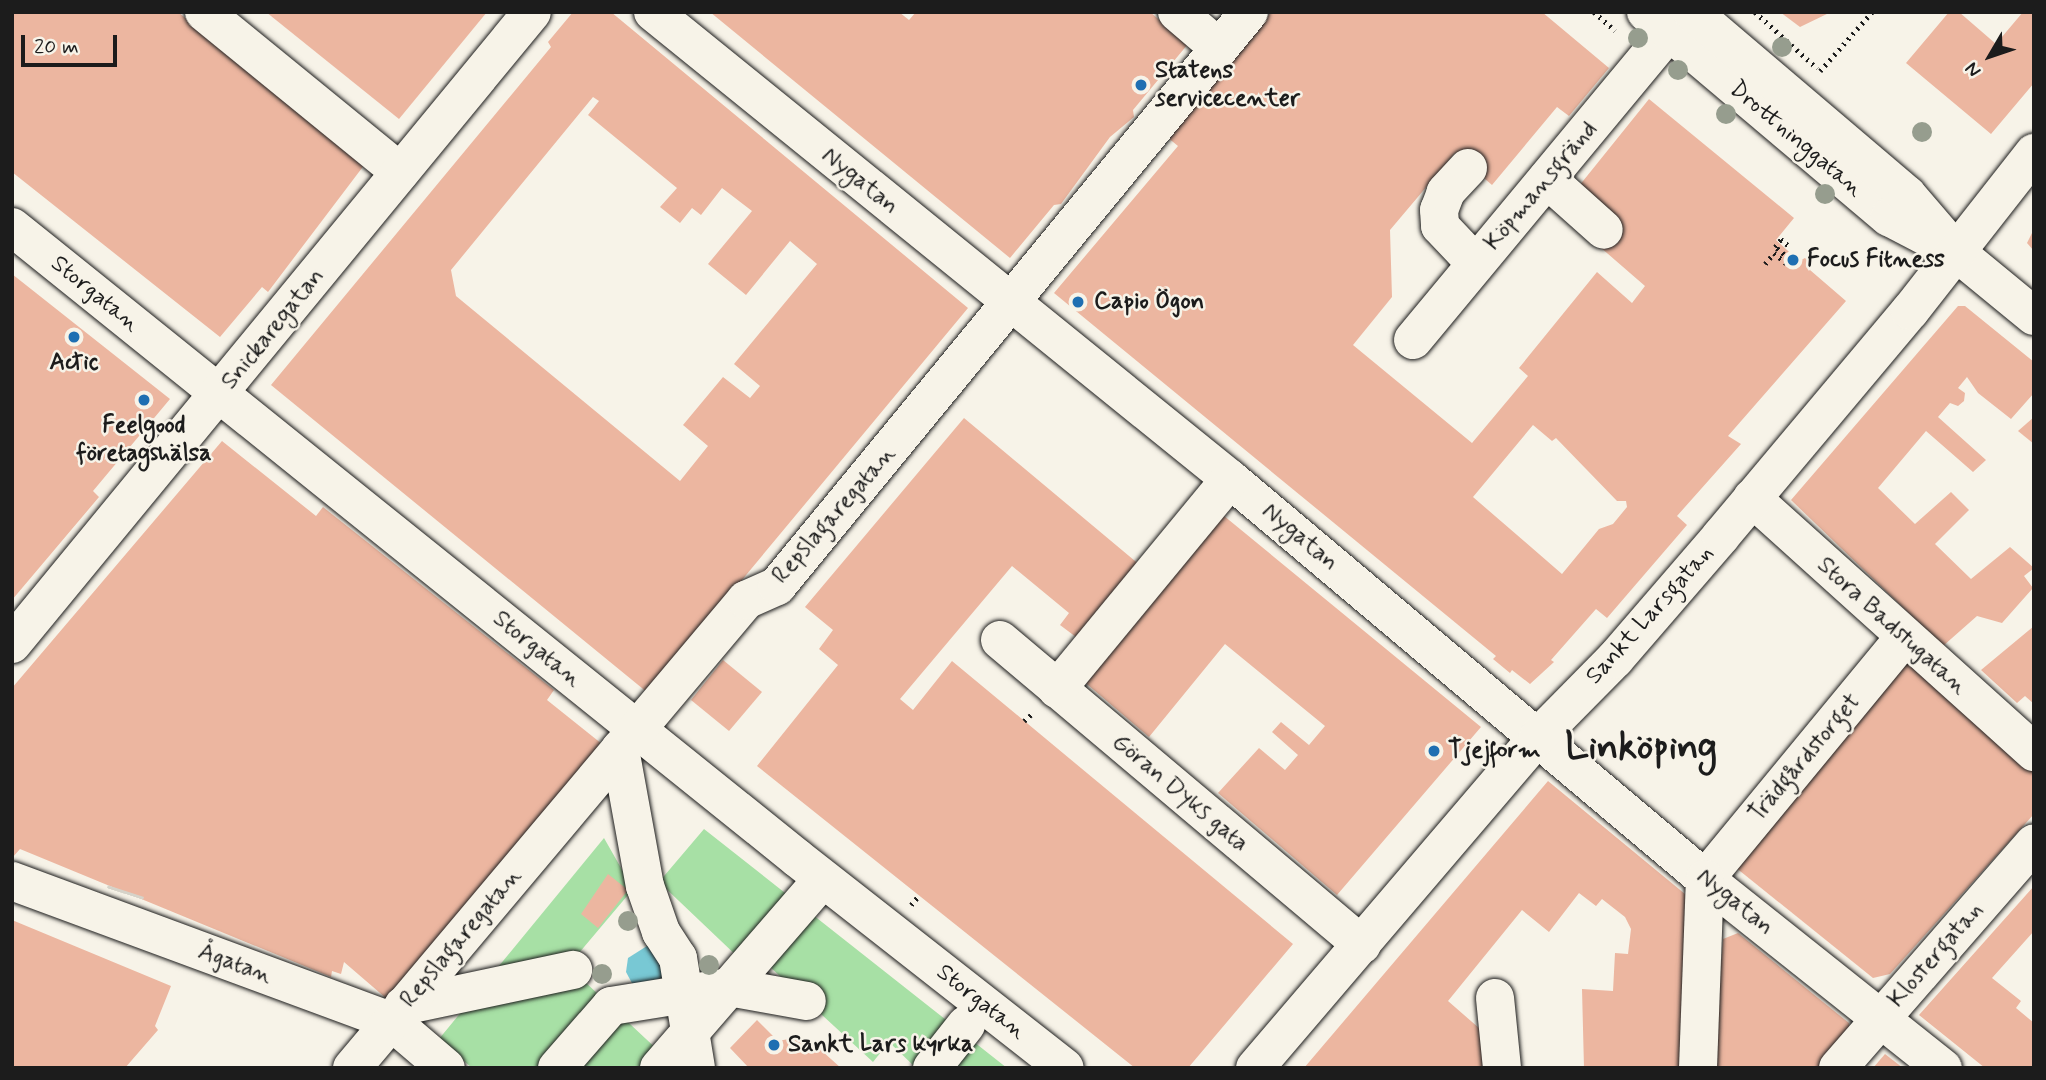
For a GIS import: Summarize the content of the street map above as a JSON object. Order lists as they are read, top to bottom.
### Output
{
  "streets": {
    "street": [
      "Drottninggatan",
      "Nygatan",
      "Köpmansgränd",
      "Storgatan",
      "Snickaregatan",
      "Repslagaregatan",
      "Sankt Larsgatan",
      "Stora Badstugatan",
      "Trädgårdstorget",
      "Göran Dyks gata",
      "Klostergatan",
      "Ågatan"
    ]
  },
  "crossings": [
    ["Drottninggatan", "Köpmansgränd"],
    ["Drottninggatan", "Sankt Larsgatan"],
    ["Nygatan", "Repslagaregatan"],
    ["Nygatan", "Sankt Larsgatan"],
    ["Nygatan", "Trädgårdstorget"],
    ["Nygatan", "Klostergatan"],
    ["Storgatan", "Snickaregatan"],
    ["Storgatan", "Repslagaregatan"],
    ["Repslagaregatan", "Ågatan"],
    ["Sankt Larsgatan", "Stora Badstugatan"],
    ["Sankt Larsgatan", "Göran Dyks gata"],
    ["Stora Badstugatan", "Trädgårdstorget"]
  ],
  "districts": ["Linköping"],
  "places": [
    "Statens servicecenter",
    "Focus Fitness",
    "Capio Ögon",
    "Actic",
    "Feelgood företagshälsa",
    "Tjejform",
    "Sankt Lars kyrka"
  ],
  "scale_bar": "20 m",
  "north": "bottom left"
}
